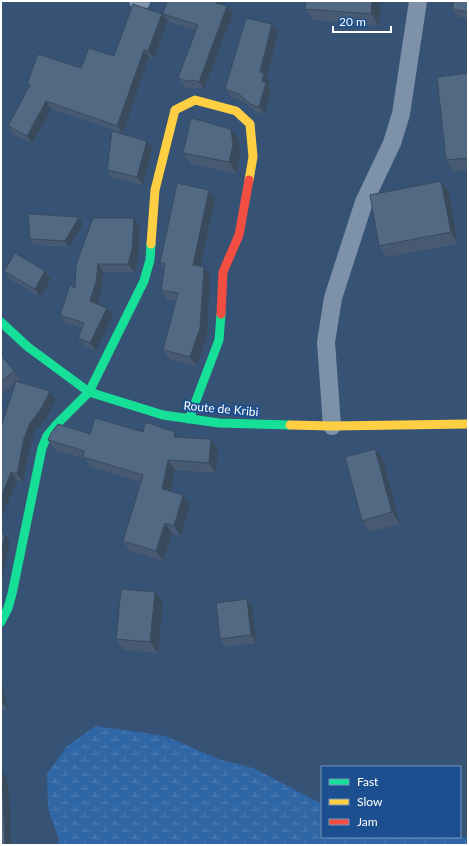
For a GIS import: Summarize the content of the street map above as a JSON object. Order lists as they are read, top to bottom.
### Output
{
  "streets": {
    "street": ["Route de Kribi"]
  },
  "legend": ["Fast", "Slow", "Jam"],
  "scale_bar": "20 m"
}
